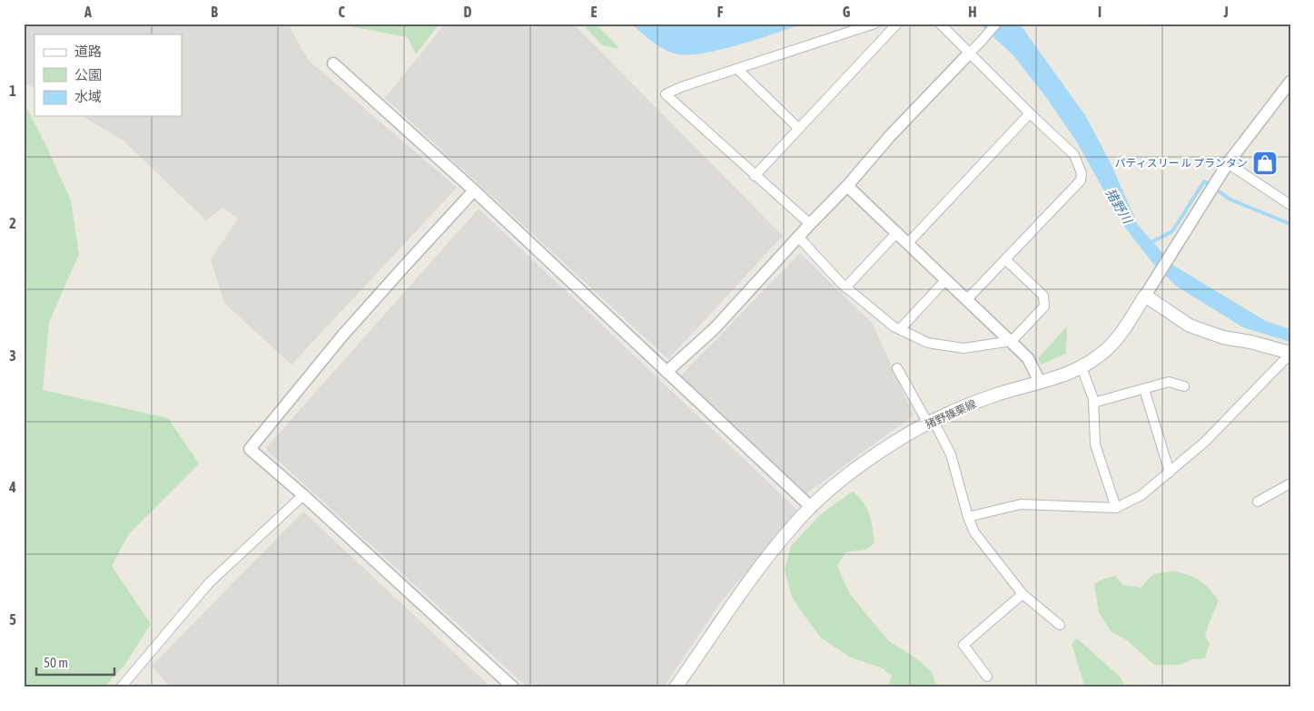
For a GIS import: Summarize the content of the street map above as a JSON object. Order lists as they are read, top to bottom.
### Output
{
  "streets": {
    "main road": ["猪野篠栗線"]
  },
  "water": ["猪野川"],
  "places": {
    "shop": ["パティスリー ル プランタン"]
  },
  "legend": ["道路", "公園", "水域"],
  "scale_bar": "50 m",
  "grid": {
    "columns": [
      "A",
      "B",
      "C",
      "D",
      "E",
      "F",
      "G",
      "H",
      "I",
      "J"
    ],
    "rows": [
      "1",
      "2",
      "3",
      "4",
      "5"
    ]
  }
}
